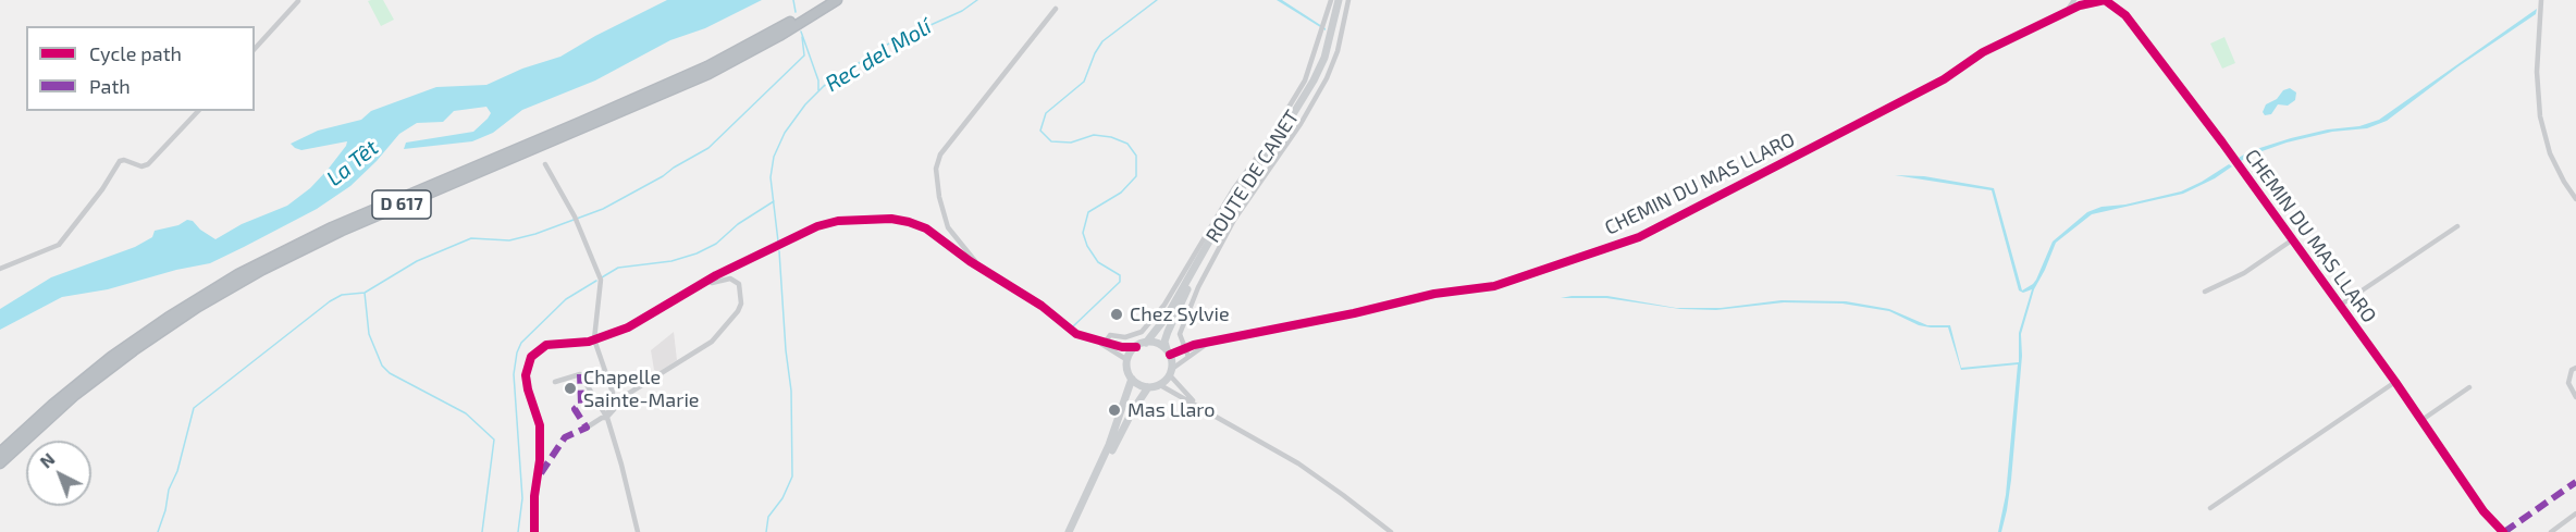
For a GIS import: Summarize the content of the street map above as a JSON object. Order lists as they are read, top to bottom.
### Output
{
  "streets": {
    "highway": ["D 617"],
    "main road": ["ROUTE DE CANET"],
    "street": ["CHEMIN DU MAS LLARO"]
  },
  "crossings": [
    ["ROUTE DE CANET", "CHEMIN DU MAS LLARO"]
  ],
  "water": ["Rec del Molí", "La Têt"],
  "places": ["Chez Sylvie", "Chapelle Sainte-Marie", "Mas Llaro"],
  "legend": ["Cycle path", "Path"],
  "north": "top left"
}
